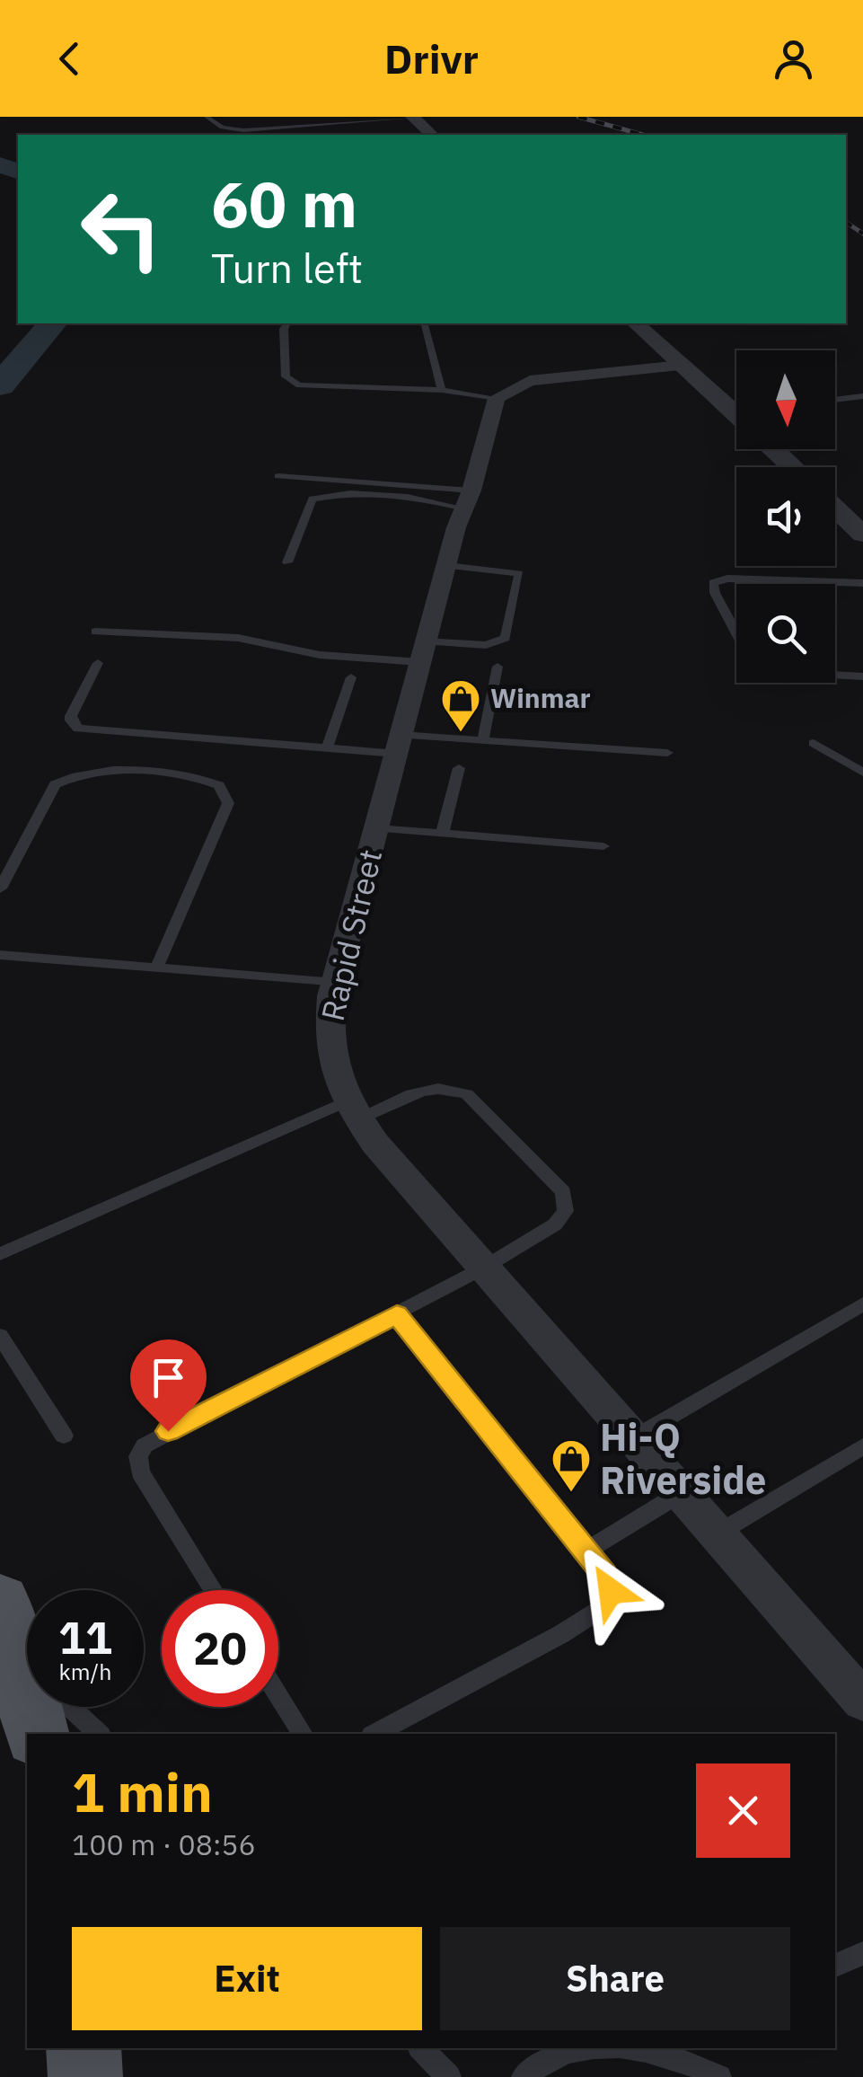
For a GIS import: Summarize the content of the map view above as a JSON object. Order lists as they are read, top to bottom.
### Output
{
  "streets": {
    "street": ["Rapid Street"]
  },
  "places": {
    "shop": ["Winmar", "Hi-Q Riverside"]
  },
  "north": "bottom",
  "page": {
    "header": "Drivr",
    "turn": ["60 m", "Turn left"],
    "speed": "11 km/h",
    "limit": "20",
    "heading": ["1 min", "100 m · 08:56"],
    "buttons": ["Exit", "Share"]
  }
}
